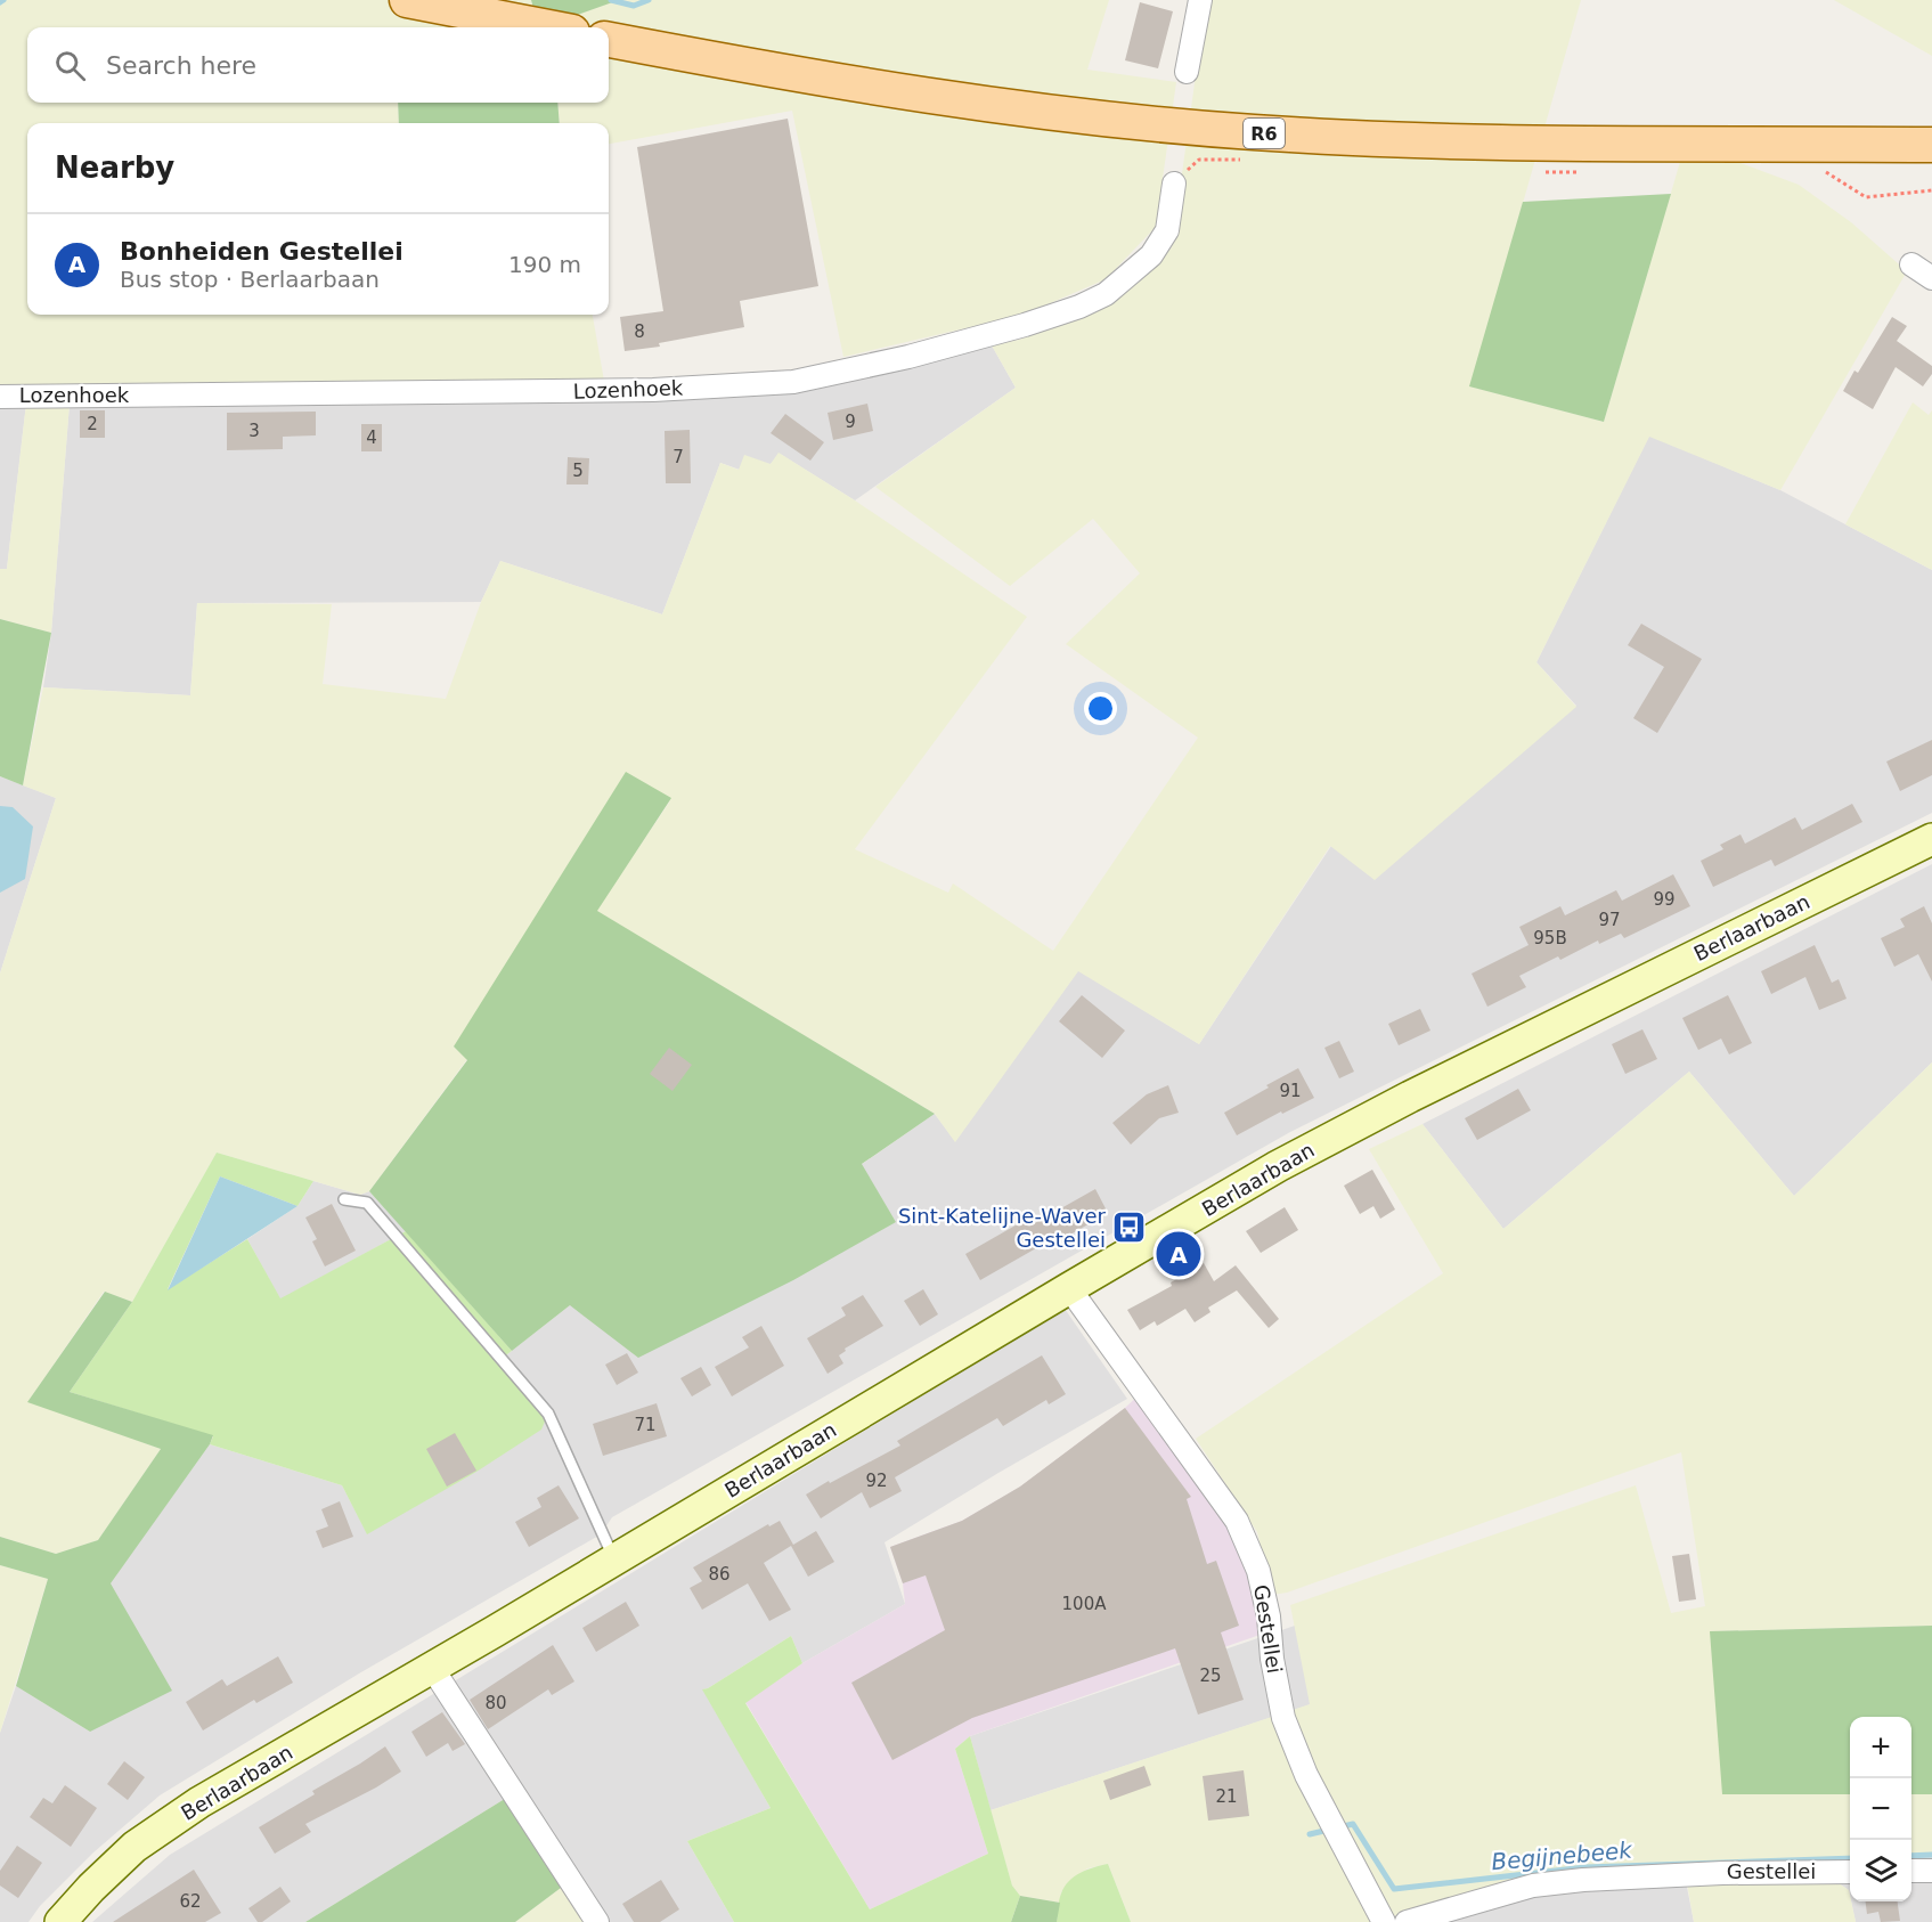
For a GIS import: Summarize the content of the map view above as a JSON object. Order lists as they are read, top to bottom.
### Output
{
  "streets": {
    "main road": ["R6"],
    "street": ["Lozenhoek", "Berlaarbaan", "Gestellei"]
  },
  "crossings": [
    ["Berlaarbaan", "Gestellei"]
  ],
  "water": ["Begijnebeek"],
  "places": {
    "bus stop": ["Sint-Katelijne-Waver Gestellei"]
  },
  "house_numbers": [
    "8",
    "9",
    "2",
    "3",
    "4",
    "7",
    "5",
    "99",
    "97",
    "95B",
    "91",
    "71",
    "92",
    "86",
    "100A",
    "25",
    "80",
    "21",
    "62"
  ],
  "page": {
    "search": "Search here",
    "heading": "Nearby",
    "list": [
      {
        "mark": "A",
        "name": "Bonheiden Gestellei",
        "note": "Bus stop · Berlaarbaan",
        "value": "190 m"
      }
    ],
    "pins": "A",
    "map_buttons": ["+", "−"]
  }
}
